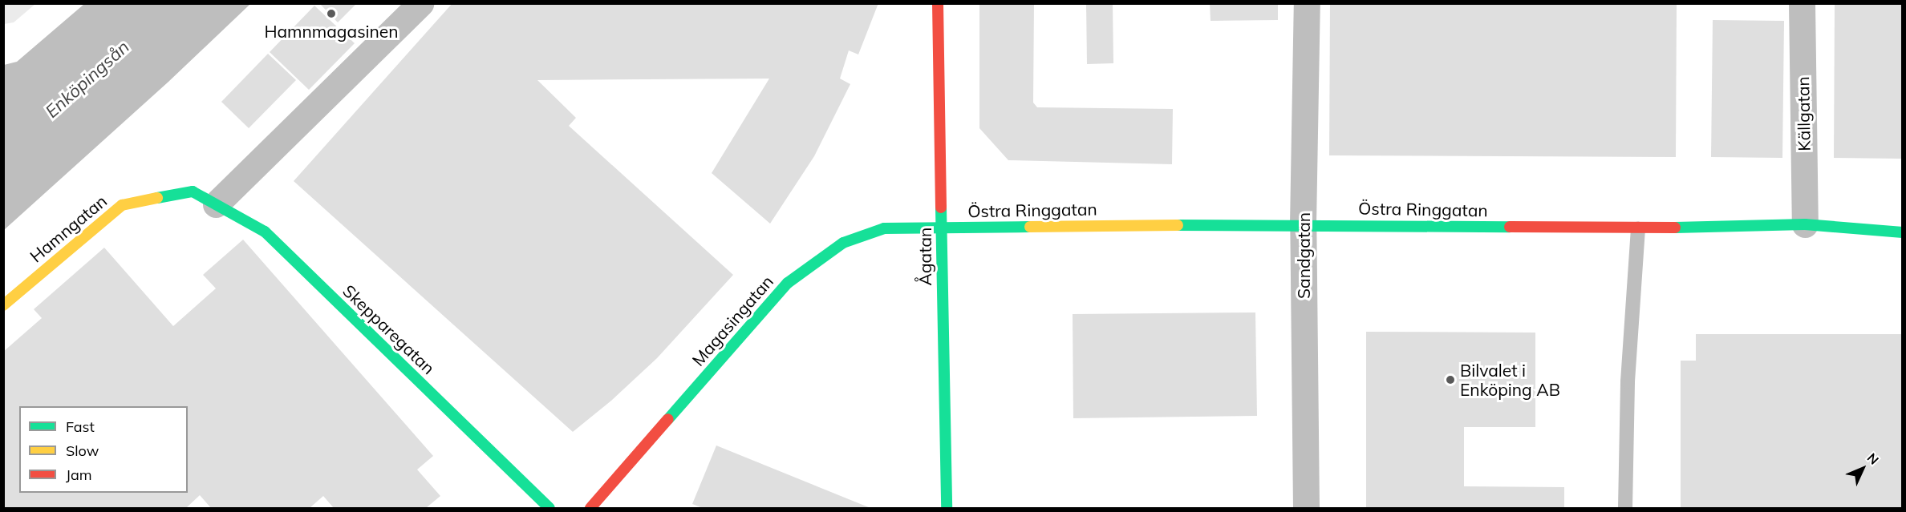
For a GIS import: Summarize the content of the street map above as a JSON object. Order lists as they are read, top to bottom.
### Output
{
  "streets": {
    "street": [
      "Källgatan",
      "Östra Ringgatan",
      "Hamngatan",
      "Sandgatan",
      "Ågatan",
      "Magasingatan",
      "Skepparegatan"
    ]
  },
  "crossings": [
    ["Källgatan", "Östra Ringgatan"],
    ["Östra Ringgatan", "Sandgatan"],
    ["Östra Ringgatan", "Ågatan"],
    ["Östra Ringgatan", "Magasingatan"],
    ["Hamngatan", "Skepparegatan"],
    ["Ågatan", "Magasingatan"]
  ],
  "water": ["Enköpingsån"],
  "places": ["Hamnmagasinen", "Bilvalet i Enköping AB"],
  "legend": ["Fast", "Slow", "Jam"],
  "north": "top right"
}
